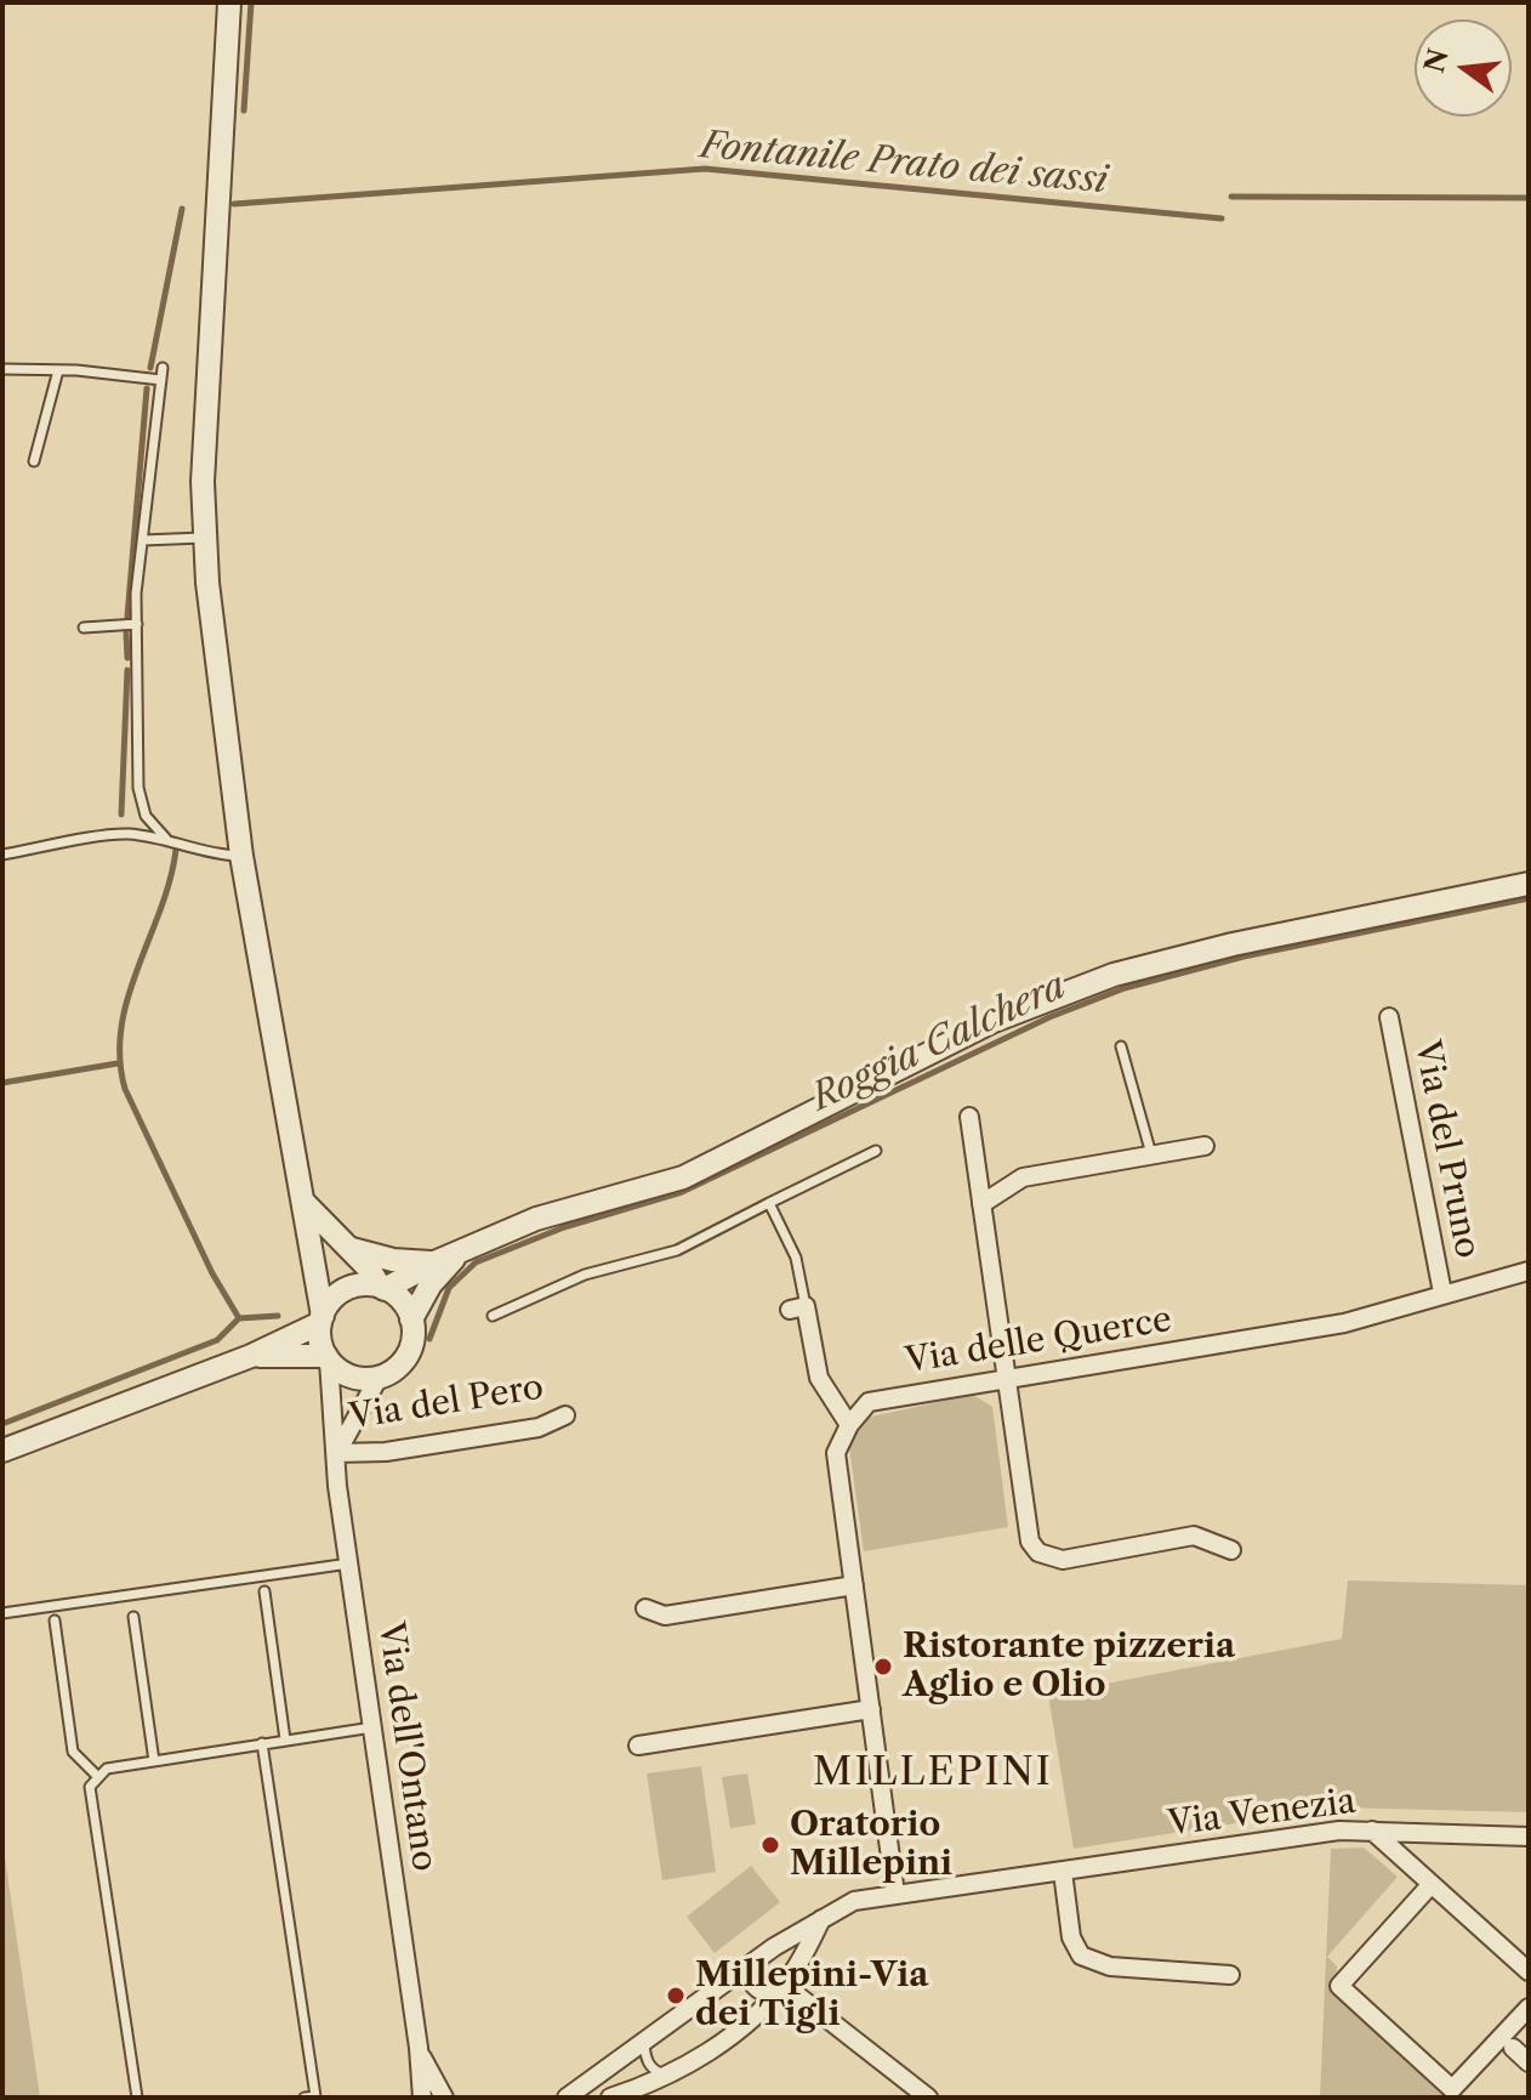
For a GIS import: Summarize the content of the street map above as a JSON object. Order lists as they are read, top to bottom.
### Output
{
  "streets": {
    "street": [
      "Via del Pruno",
      "Via delle Querce",
      "Via del Pero",
      "Via dell'Ontano",
      "Via Venezia"
    ]
  },
  "crossings": [
    ["Via del Pruno", "Via delle Querce"],
    ["Via del Pero", "Via dell'Ontano"]
  ],
  "districts": ["MILLEPINI"],
  "water": ["Fontanile Prato dei sassi", "Roggia Calchera"],
  "places": ["Ristorante pizzeria Aglio e Olio", "Oratorio Millepini", "Millepini-Via dei Tigli"],
  "north": "left"
}
